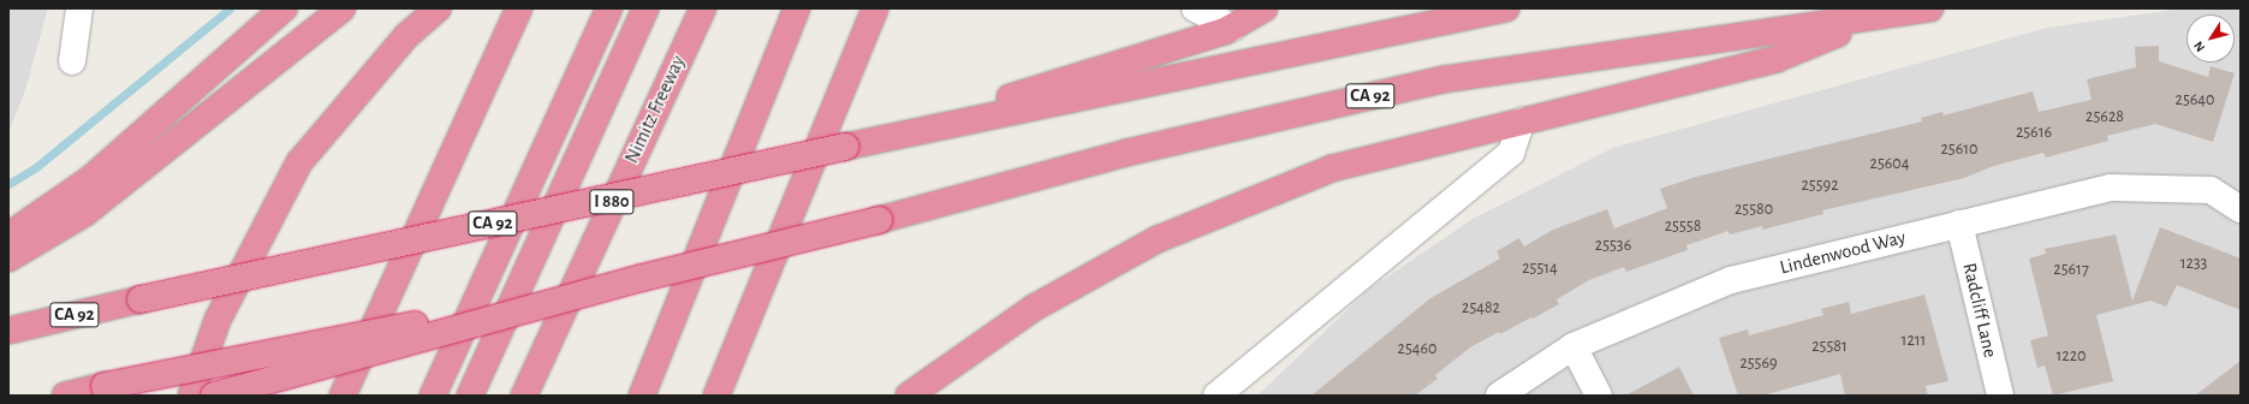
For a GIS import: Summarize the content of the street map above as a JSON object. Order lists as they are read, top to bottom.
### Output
{
  "streets": {
    "highway": ["CA 92", "Nimitz Freeway", "I 880"],
    "street": ["Lindenwood Way", "Radcliff Lane"]
  },
  "crossings": [
    ["Lindenwood Way", "Radcliff Lane"]
  ],
  "house_numbers": [
    "25640",
    "25628",
    "25616",
    "25610",
    "25604",
    "25592",
    "25580",
    "25558",
    "25536",
    "1233",
    "25514",
    "25617",
    "25482",
    "1211",
    "25581",
    "25460",
    "1220",
    "25569"
  ],
  "north": "bottom left"
}
